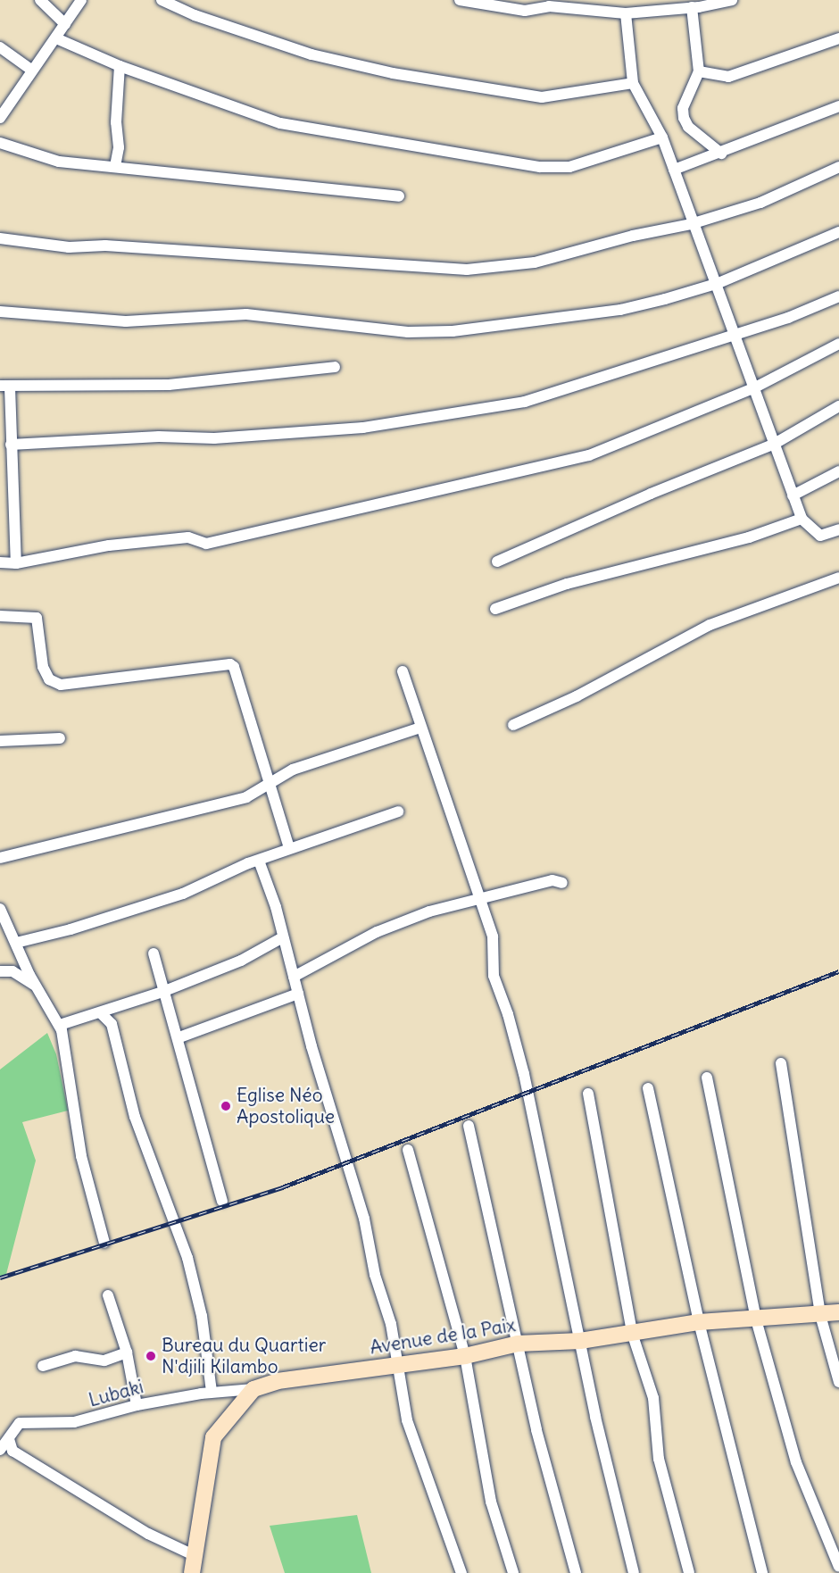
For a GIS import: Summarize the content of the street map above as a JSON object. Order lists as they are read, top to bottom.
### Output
{
  "streets": {
    "street": ["Avenue de la Paix", "Lubaki"]
  },
  "crossings": [
    ["Avenue de la Paix", "Lubaki"]
  ],
  "places": ["Eglise Néo Apostolique", "Bureau du Quartier N'djili Kilambo"]
}
